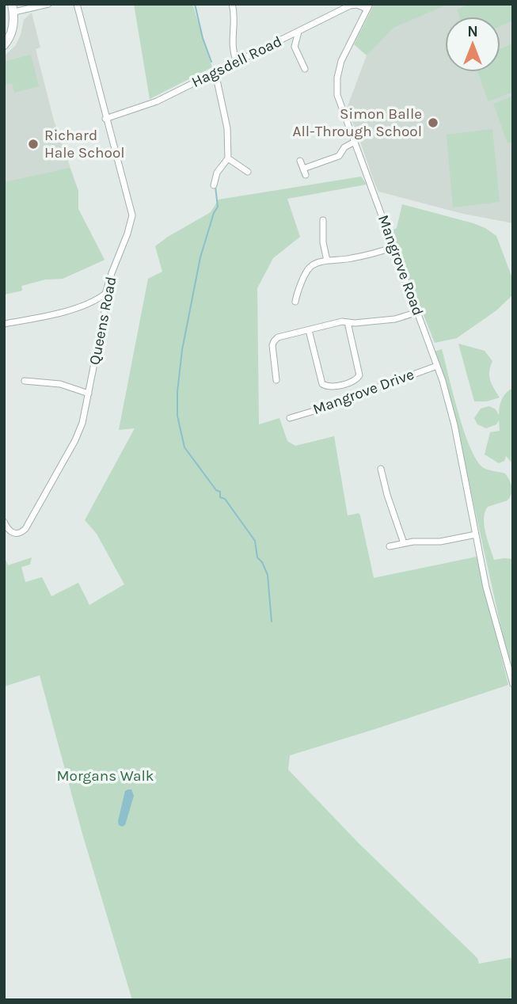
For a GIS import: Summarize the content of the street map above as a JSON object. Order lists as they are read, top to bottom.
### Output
{
  "streets": {
    "street": [
      "Hagsdell Road",
      "Mangrove Road",
      "Queens Road",
      "Mangrove Drive"
    ]
  },
  "crossings": [
    ["Hagsdell Road", "Mangrove Road"],
    ["Hagsdell Road", "Queens Road"],
    ["Mangrove Road", "Mangrove Drive"]
  ],
  "parks": ["Morgans Walk"],
  "places": ["Simon Balle All-Through School", "Richard Hale School"],
  "north": "top"
}
